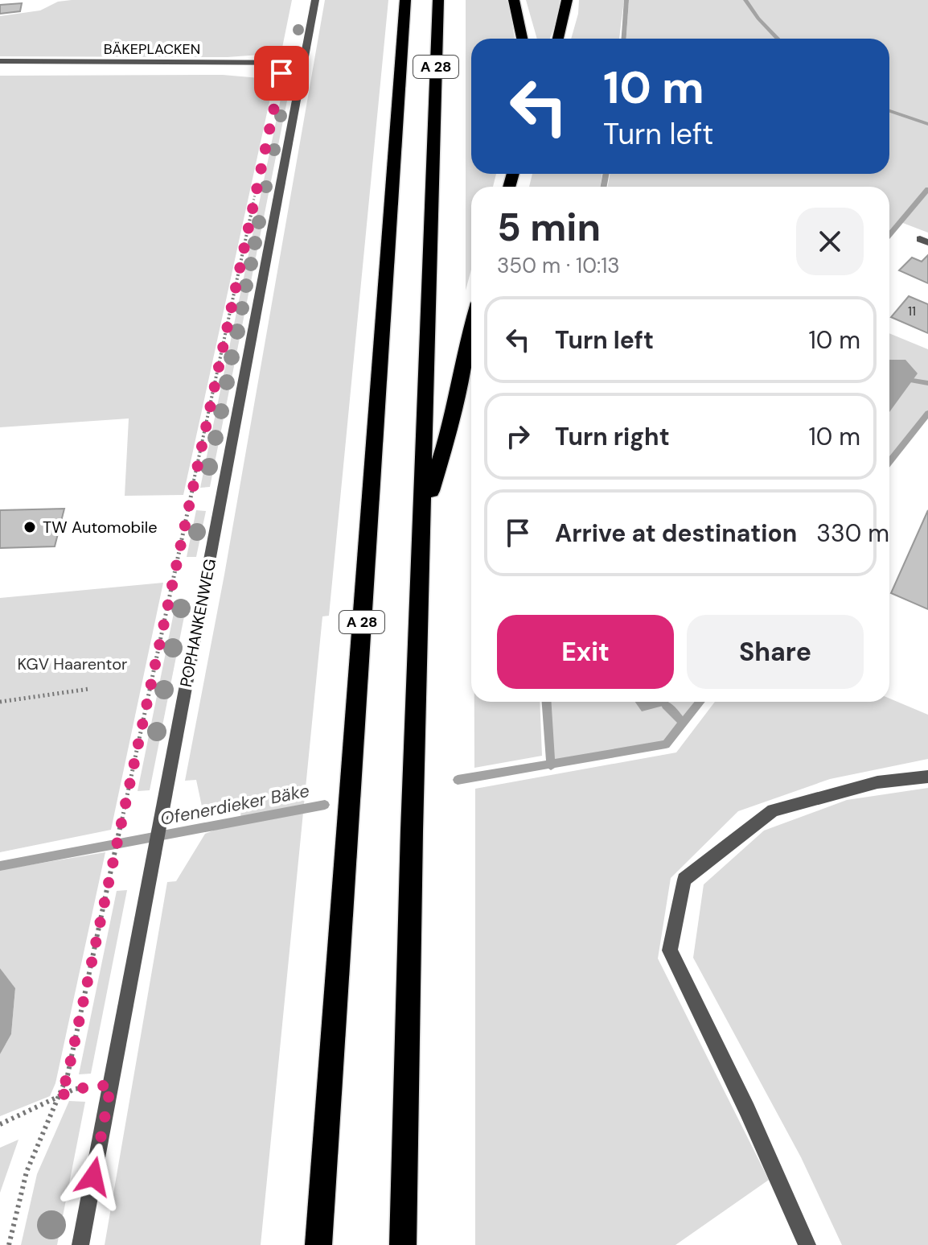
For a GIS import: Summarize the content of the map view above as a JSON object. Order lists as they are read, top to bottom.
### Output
{
  "streets": {
    "highway": ["A 28"],
    "street": ["BÄKEPLACKEN", "POPHANKENWEG"]
  },
  "crossings": [
    ["BÄKEPLACKEN", "POPHANKENWEG"]
  ],
  "water": ["Ofenerdieker Bäke"],
  "parks": ["KGV Haarentor"],
  "places": ["TW Automobile"],
  "house_numbers": ["11"],
  "page": {
    "turn": ["10 m", "Turn left"],
    "heading": ["5 min", "350 m · 10:13"],
    "list": [
      {
        "name": "Turn left",
        "value": "10 m"
      },
      {
        "name": "Turn right",
        "value": "10 m"
      },
      {
        "name": "Arrive at destination",
        "value": "330 m"
      }
    ],
    "buttons": ["Exit", "Share"]
  }
}
